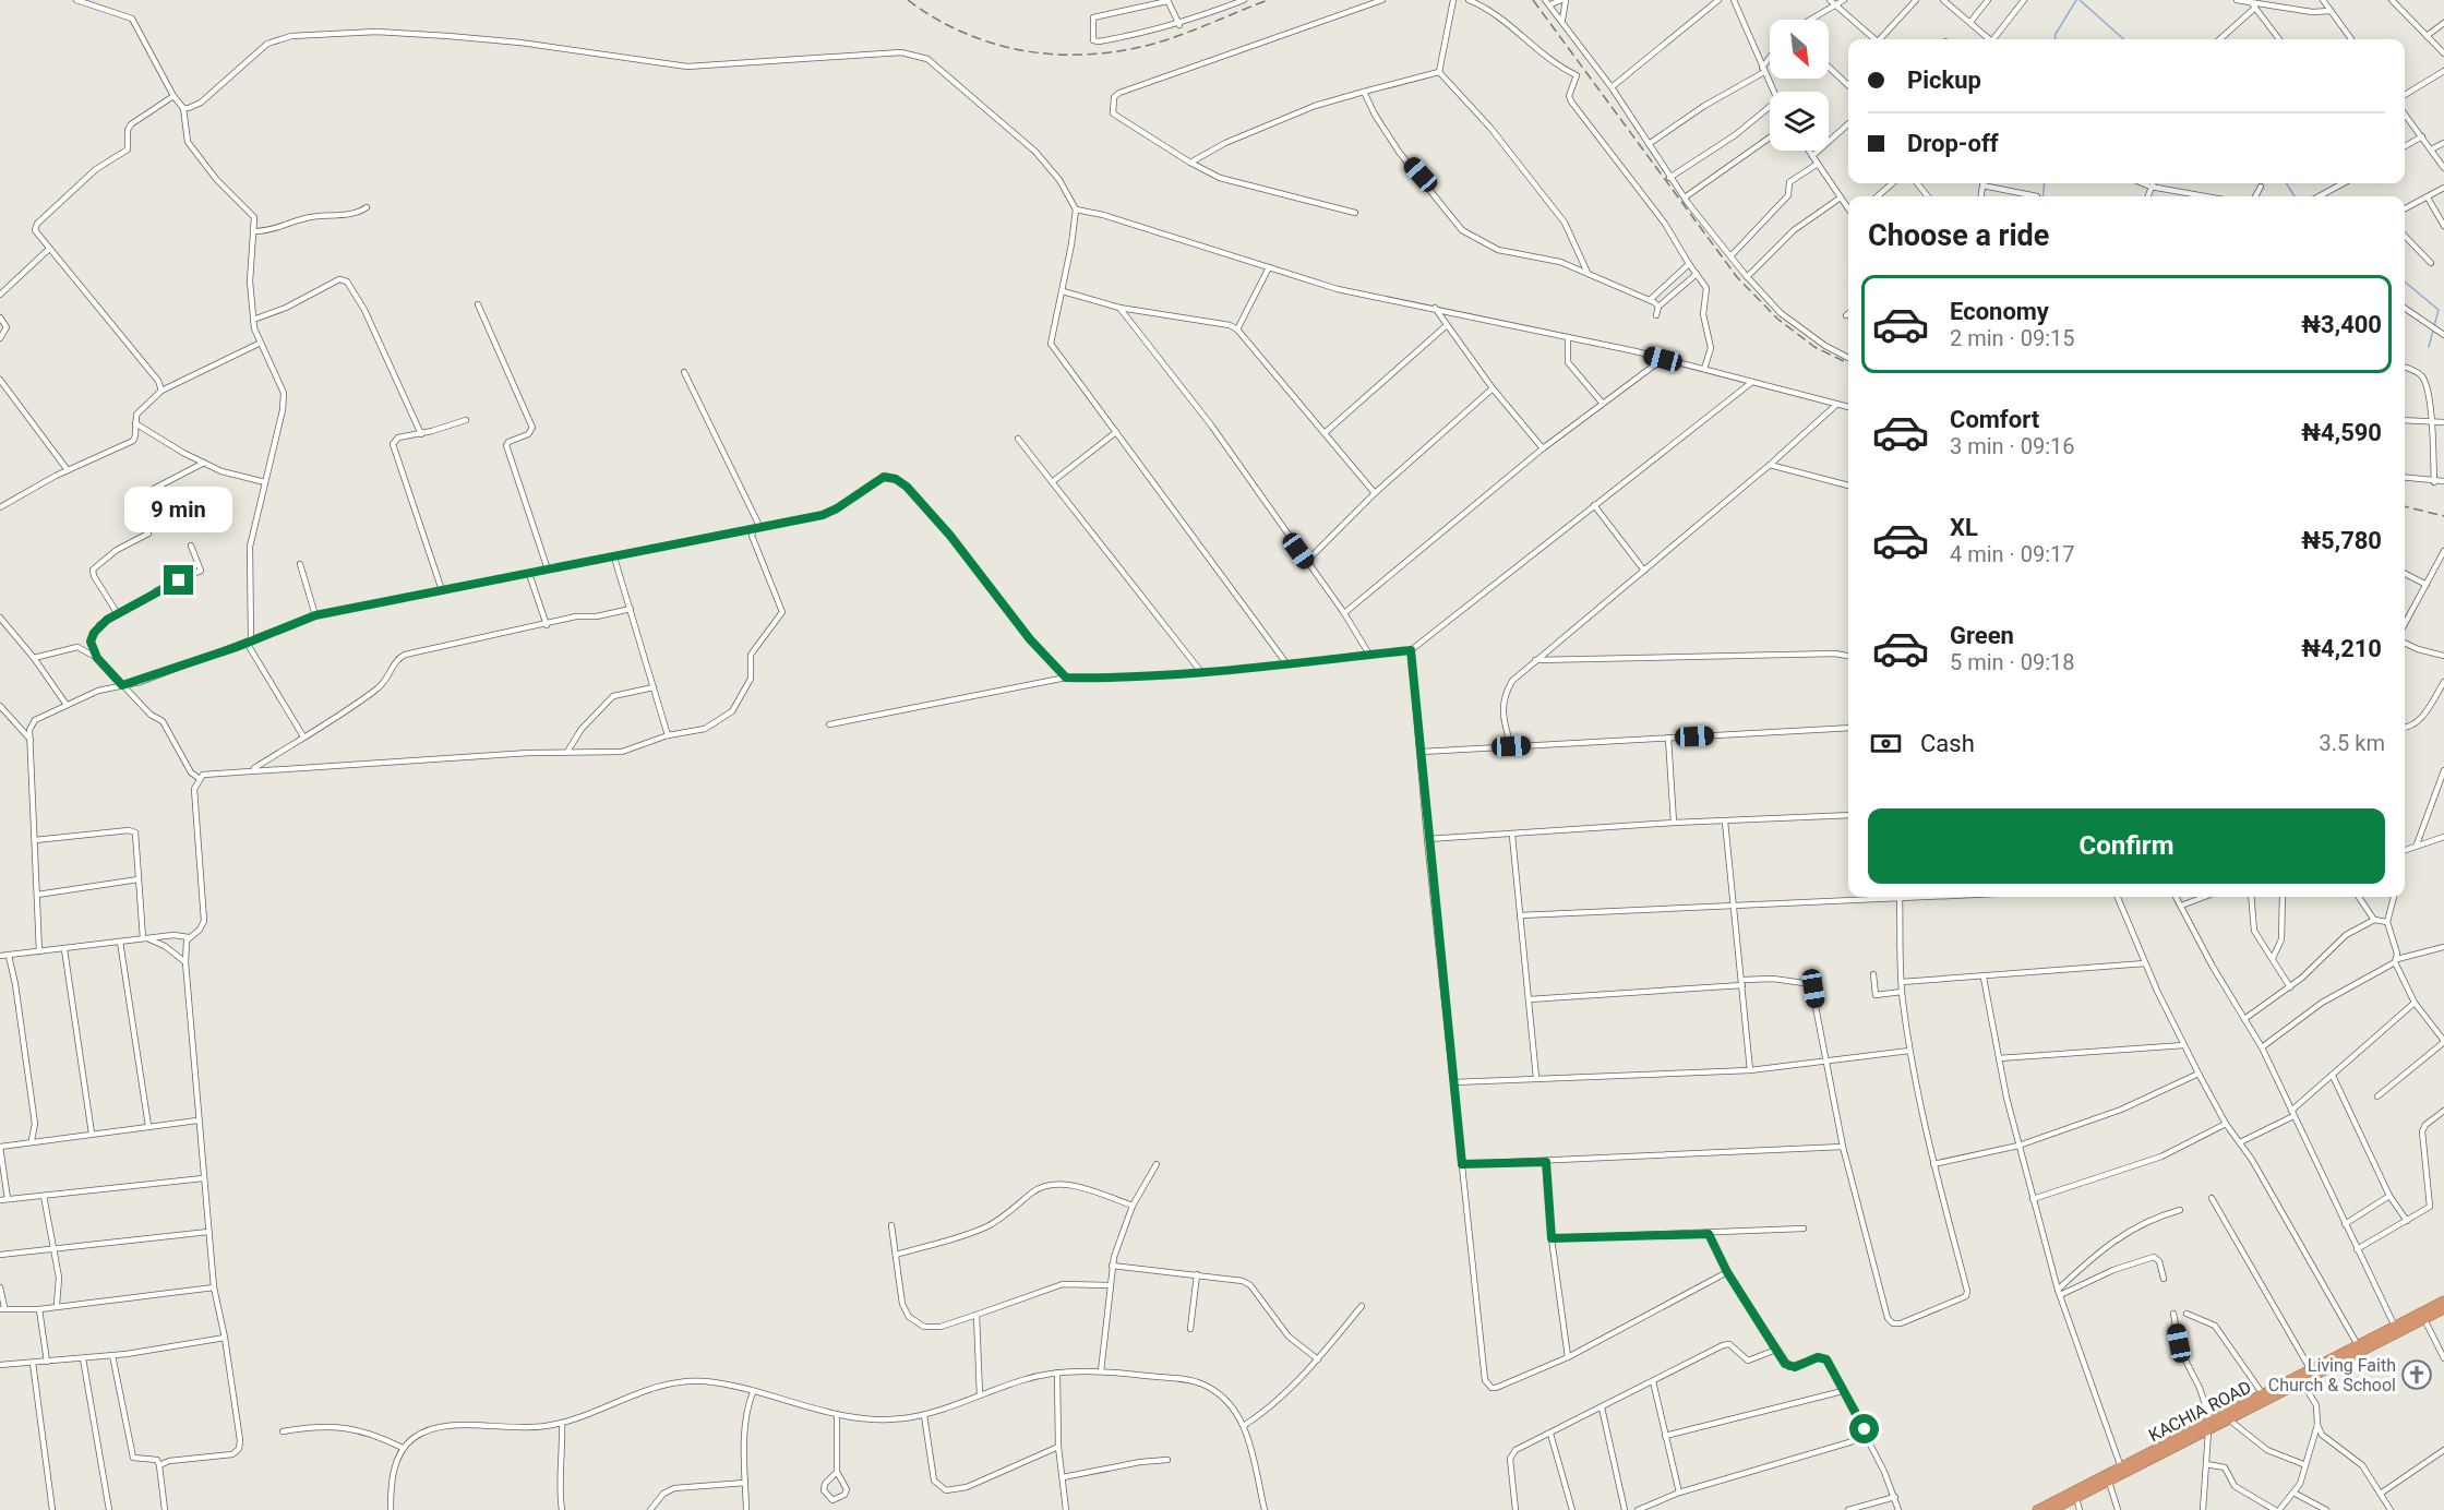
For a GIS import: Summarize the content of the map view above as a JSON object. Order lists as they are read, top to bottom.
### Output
{
  "streets": {
    "highway": ["KACHIA ROAD"]
  },
  "places": {
    "church": ["Living Faith Church & School"]
  },
  "north": "bottom right",
  "page": {
    "banner": ["Pickup", "Drop-off"],
    "heading": "Choose a ride",
    "list": [
      {
        "name": "Economy",
        "note": "2 min · 09:15",
        "value": "₦3,400"
      },
      {
        "name": "Comfort",
        "note": "3 min · 09:16",
        "value": "₦4,590"
      },
      {
        "name": "XL",
        "note": "4 min · 09:17",
        "value": "₦5,780"
      },
      {
        "name": "Green",
        "note": "5 min · 09:18",
        "value": "₦4,210"
      }
    ],
    "bubble": "9 min",
    "pay": ["Cash", "3.5 km"],
    "buttons": "Confirm"
  }
}
